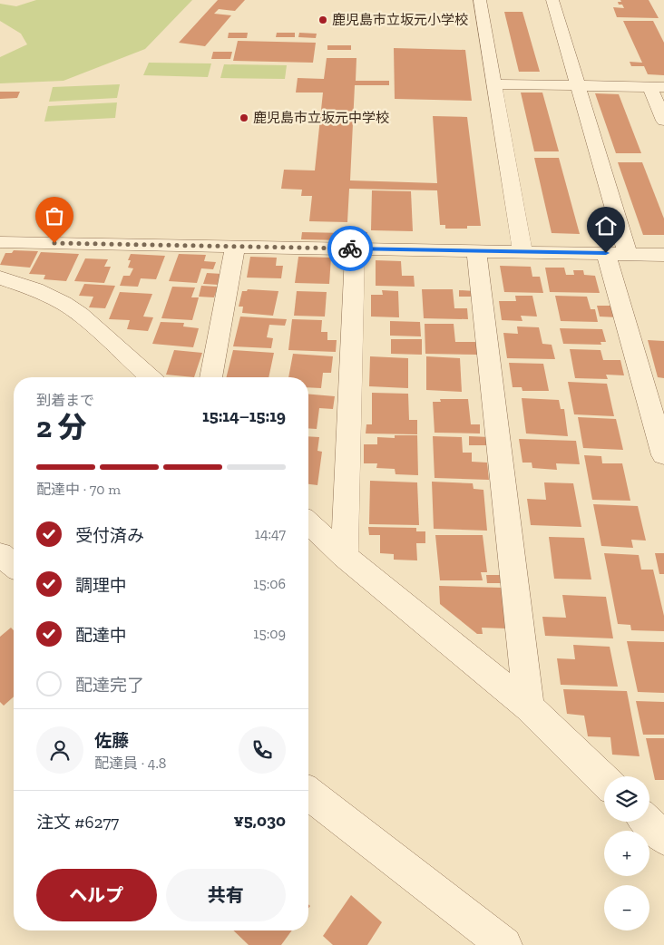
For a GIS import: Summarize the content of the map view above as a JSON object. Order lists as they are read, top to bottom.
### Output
{
  "places": ["鹿児島市立坂元小学校", "鹿児島市立坂元中学校"],
  "page": {
    "heading": ["2 分", "到着まで", "15:14–15:19"],
    "panel": [
      "佐藤",
      "配達員 · 4.8",
      "注文 #6277",
      "¥5,030"
    ],
    "bar": "配達中 · 70 m",
    "list": [
      ["受付済み", "14:47"],
      ["調理中", "15:06"],
      ["配達中", "15:09"],
      "配達完了"
    ],
    "map_buttons": ["+", "−"],
    "buttons": ["ヘルプ", "共有"]
  }
}
